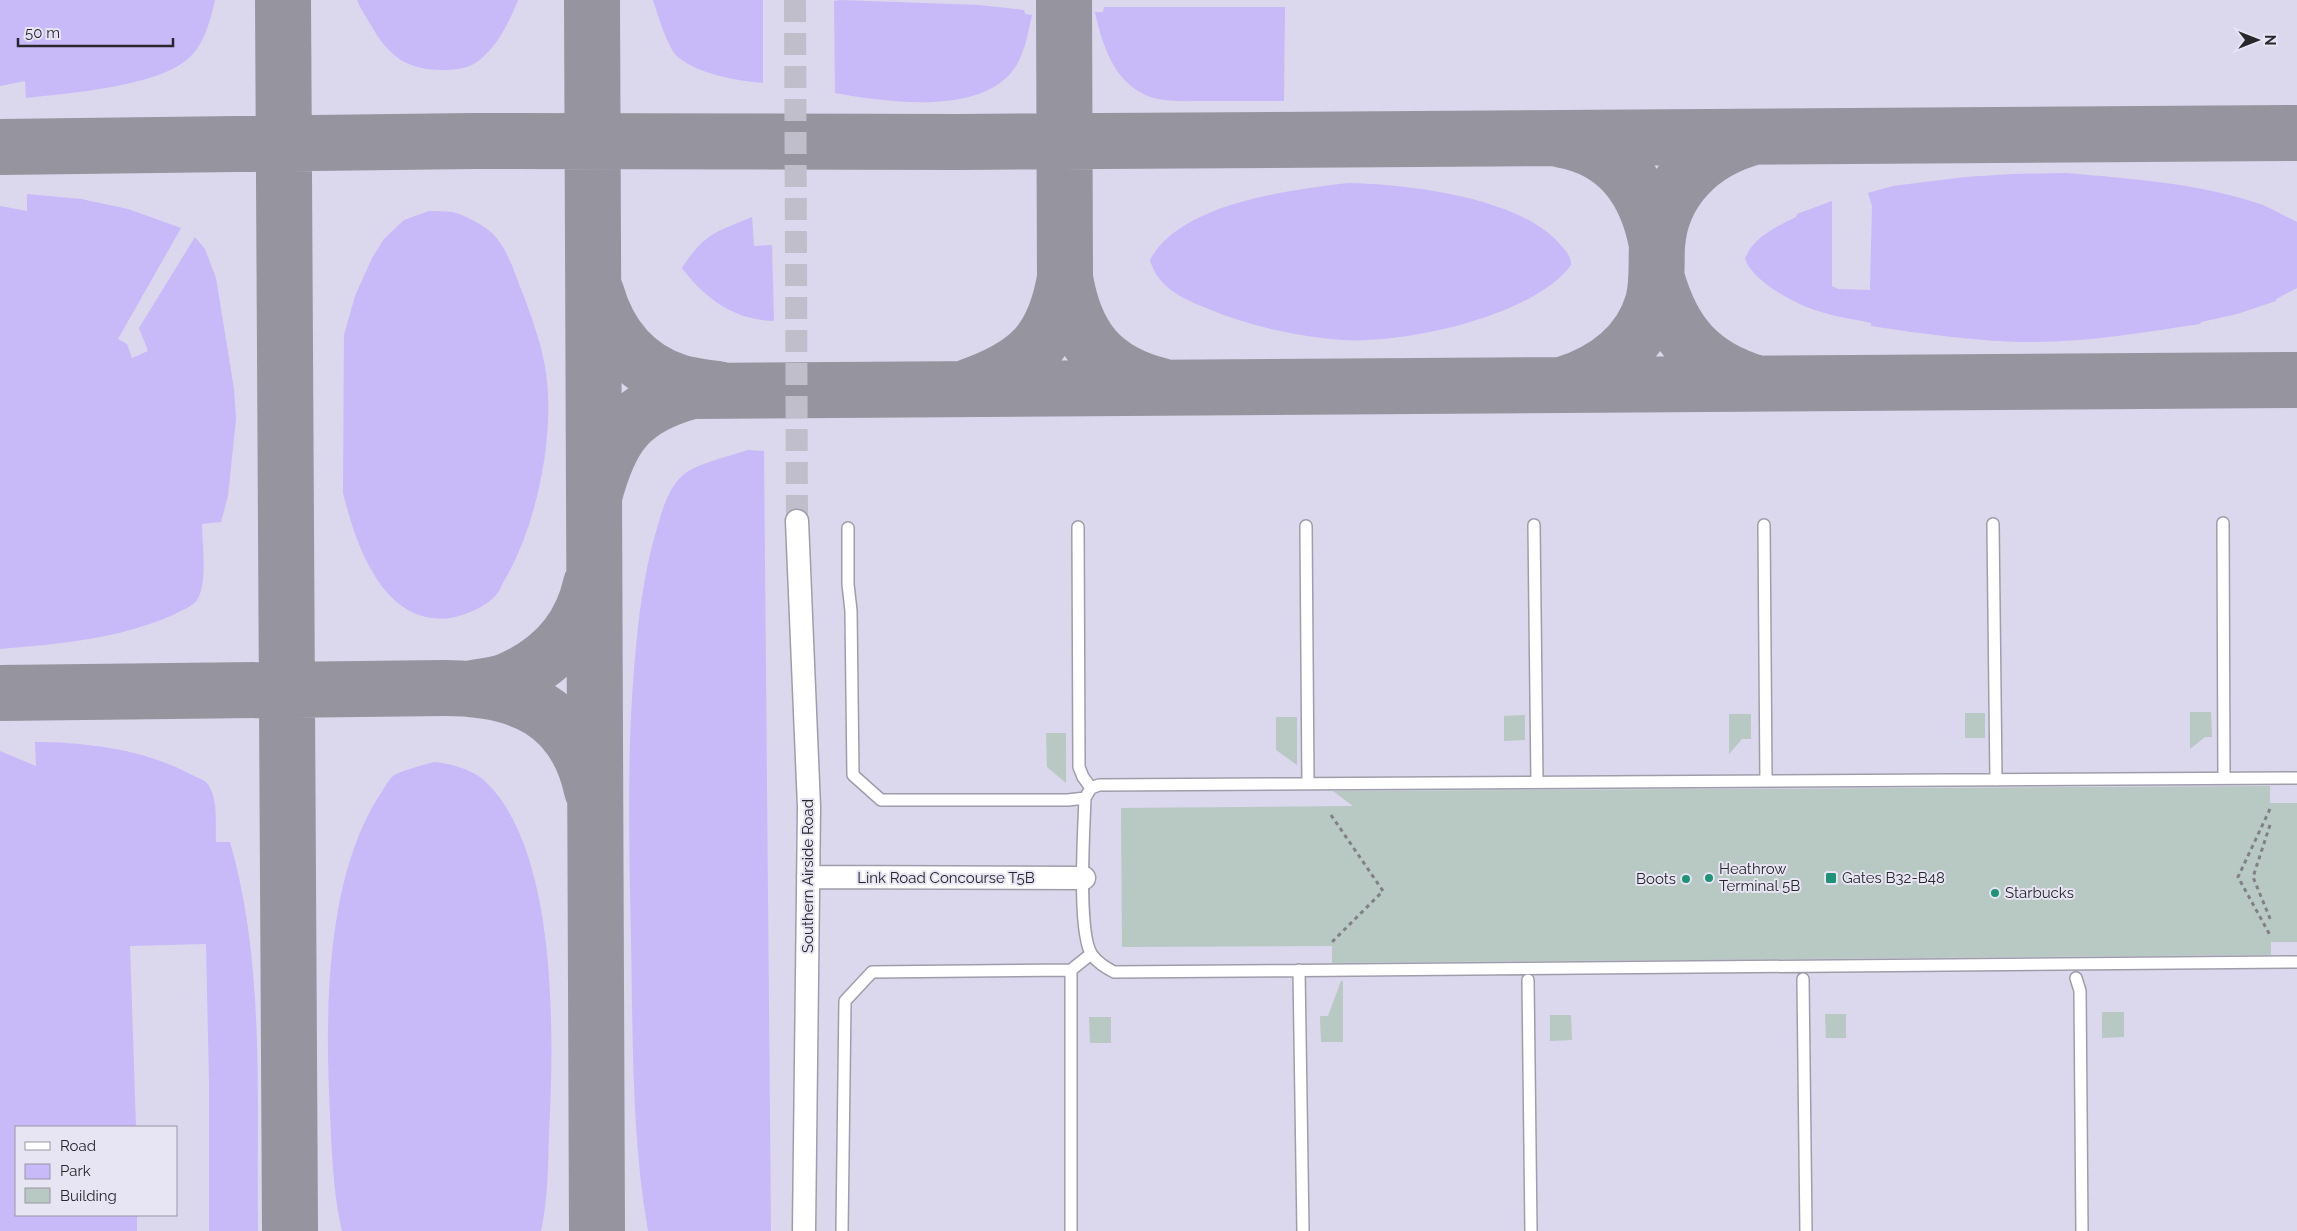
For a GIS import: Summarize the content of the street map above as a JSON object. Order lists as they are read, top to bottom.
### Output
{
  "streets": {
    "street": ["Southern Airside Road", "Link Road Concourse T5B"]
  },
  "crossings": [
    ["Southern Airside Road", "Link Road Concourse T5B"]
  ],
  "places": {
    "other": ["Heathrow Terminal 5B", "Boots", "Starbucks"],
    "transit": ["Gates B32-B48"]
  },
  "legend": ["Road", "Park", "Building"],
  "scale_bar": "50 m",
  "north": "right"
}
